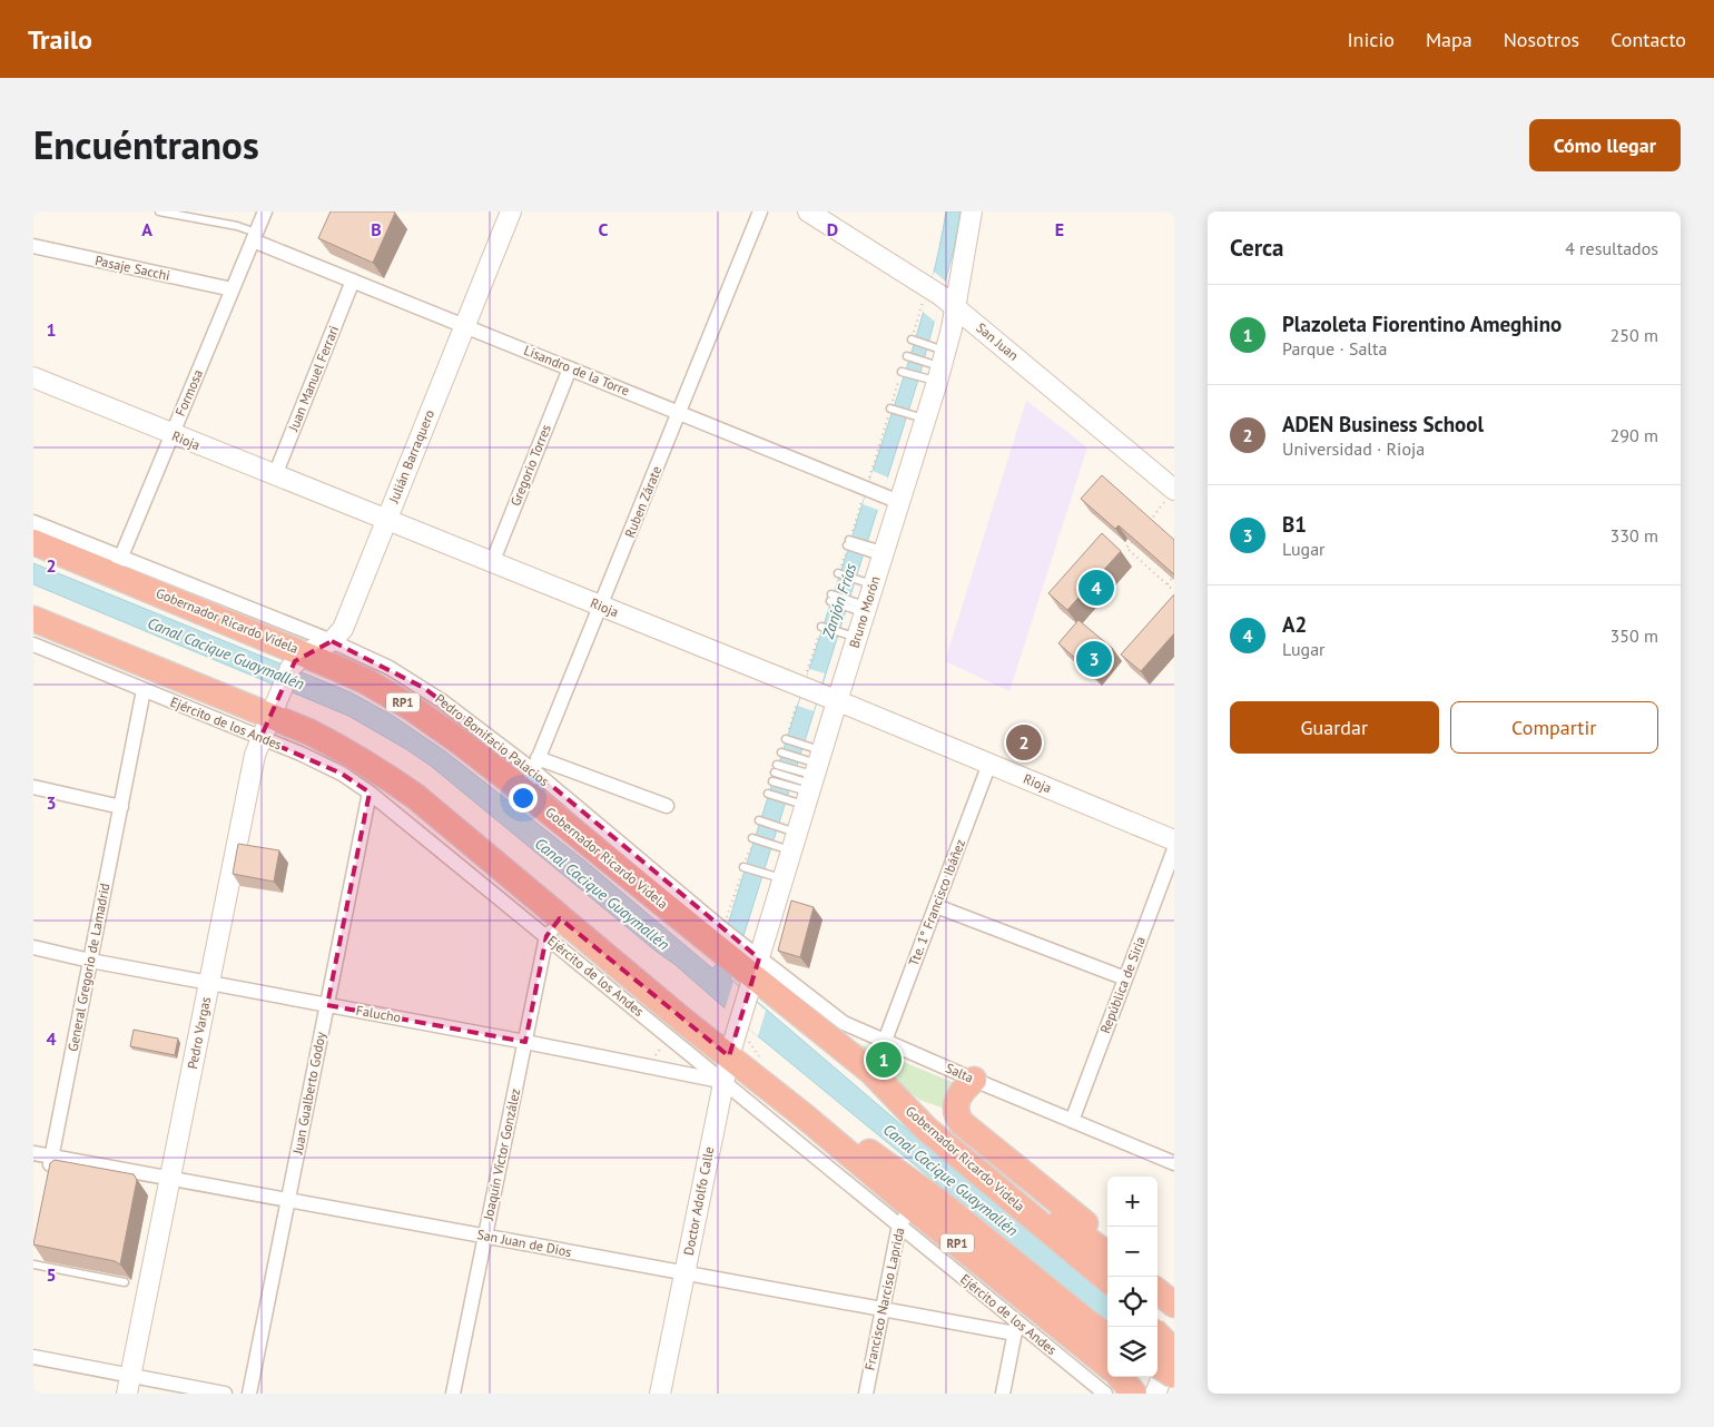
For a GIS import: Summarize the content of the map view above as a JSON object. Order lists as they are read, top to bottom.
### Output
{
  "streets": {
    "highway": ["Gobernador Ricardo Videla", "RP1"],
    "street": [
      "Pasaje Sacchi",
      "San Juan",
      "Lisandro de la Torre",
      "Juan Manuel Ferrari",
      "Formosa",
      "Rioja",
      "Julián Barraquero",
      "Gregorio Torres",
      "Ruben Zárate",
      "Bruno Morón",
      "Ejército de los Andes",
      "Pedro Bonifacio Palacios",
      "Tte. 1° Francisco Ibáñez",
      "General Gregorio de Lamadrid",
      "República de Siria",
      "Falucho",
      "Pedro Vargas",
      "Salta",
      "Juan Gualberto Godoy",
      "Joaquín Víctor González",
      "Doctor Adolfo Calle",
      "San Juan de Dios",
      "Francisco Narciso Laprida"
    ]
  },
  "crossings": [
    ["Pasaje Sacchi", "Formosa"],
    ["San Juan", "Bruno Morón"],
    ["Lisandro de la Torre", "Juan Manuel Ferrari"],
    ["Lisandro de la Torre", "Formosa"],
    ["Lisandro de la Torre", "Julián Barraquero"],
    ["Lisandro de la Torre", "Gregorio Torres"],
    ["Lisandro de la Torre", "Ruben Zárate"],
    ["Lisandro de la Torre", "Bruno Morón"],
    ["Juan Manuel Ferrari", "Rioja"],
    ["Formosa", "Rioja"],
    ["Formosa", "Gobernador Ricardo Videla"],
    ["Formosa", "Pedro Bonifacio Palacios"],
    ["Rioja", "Julián Barraquero"],
    ["Rioja", "Gregorio Torres"],
    ["Rioja", "Ruben Zárate"],
    ["Rioja", "Bruno Morón"],
    ["Rioja", "Tte. 1° Francisco Ibáñez"],
    ["Julián Barraquero", "Pedro Bonifacio Palacios"],
    ["Ruben Zárate", "Gobernador Ricardo Videla"],
    ["Ruben Zárate", "Pedro Bonifacio Palacios"],
    ["Bruno Morón", "Gobernador Ricardo Videla"],
    ["Bruno Morón", "Salta"],
    ["Bruno Morón", "Doctor Adolfo Calle"],
    ["Gobernador Ricardo Videla", "RP1"],
    ["Gobernador Ricardo Videla", "Pedro Bonifacio Palacios"],
    ["Gobernador Ricardo Videla", "Pedro Vargas"],
    ["Gobernador Ricardo Videla", "Salta"],
    ["Gobernador Ricardo Videla", "Doctor Adolfo Calle"],
    ["RP1", "Ejército de los Andes"],
    ["RP1", "Pedro Vargas"],
    ["RP1", "Joaquín Víctor González"],
    ["RP1", "Doctor Adolfo Calle"],
    ["RP1", "Francisco Narciso Laprida"],
    ["Ejército de los Andes", "General Gregorio de Lamadrid"],
    ["Ejército de los Andes", "Falucho"],
    ["Ejército de los Andes", "Pedro Vargas"],
    ["Ejército de los Andes", "Juan Gualberto Godoy"],
    ["Ejército de los Andes", "Joaquín Víctor González"],
    ["Ejército de los Andes", "Doctor Adolfo Calle"],
    ["Ejército de los Andes", "San Juan de Dios"],
    ["Ejército de los Andes", "Francisco Narciso Laprida"],
    ["Tte. 1° Francisco Ibáñez", "Salta"],
    ["General Gregorio de Lamadrid", "Falucho"],
    ["General Gregorio de Lamadrid", "San Juan de Dios"],
    ["República de Siria", "Salta"],
    ["Falucho", "Pedro Vargas"],
    ["Falucho", "Juan Gualberto Godoy"],
    ["Falucho", "Joaquín Víctor González"],
    ["Falucho", "Doctor Adolfo Calle"],
    ["Pedro Vargas", "San Juan de Dios"],
    ["Salta", "Doctor Adolfo Calle"],
    ["Juan Gualberto Godoy", "San Juan de Dios"],
    ["Joaquín Víctor González", "San Juan de Dios"],
    ["Doctor Adolfo Calle", "San Juan de Dios"],
    ["San Juan de Dios", "Francisco Narciso Laprida"]
  ],
  "water": ["Zanjón Frías", "Canal Cacique Guaymallén"],
  "page": {
    "header": "Trailo",
    "nav": [
      "Inicio",
      "Mapa",
      "Nosotros",
      "Contacto"
    ],
    "title": "Encuéntranos",
    "buttons": [
      "Cómo llegar",
      ["Guardar", "Compartir"]
    ],
    "heading": ["Cerca", "4 resultados"],
    "list": [
      {
        "mark": "1",
        "name": "Plazoleta Fiorentino Ameghino",
        "note": "Parque · Salta",
        "value": "250 m"
      },
      {
        "mark": "2",
        "name": "ADEN Business School",
        "note": "Universidad · Rioja",
        "value": "290 m"
      },
      {
        "mark": "3",
        "name": "B1",
        "note": "Lugar",
        "value": "330 m"
      },
      {
        "mark": "4",
        "name": "A2",
        "note": "Lugar",
        "value": "350 m"
      }
    ],
    "pins": [
      "4",
      "3",
      "2",
      "1"
    ],
    "map_buttons": ["+", "−"]
  },
  "grid": {
    "columns": [
      "A",
      "B",
      "C",
      "D",
      "E"
    ],
    "rows": [
      "1",
      "2",
      "3",
      "4",
      "5"
    ]
  }
}
